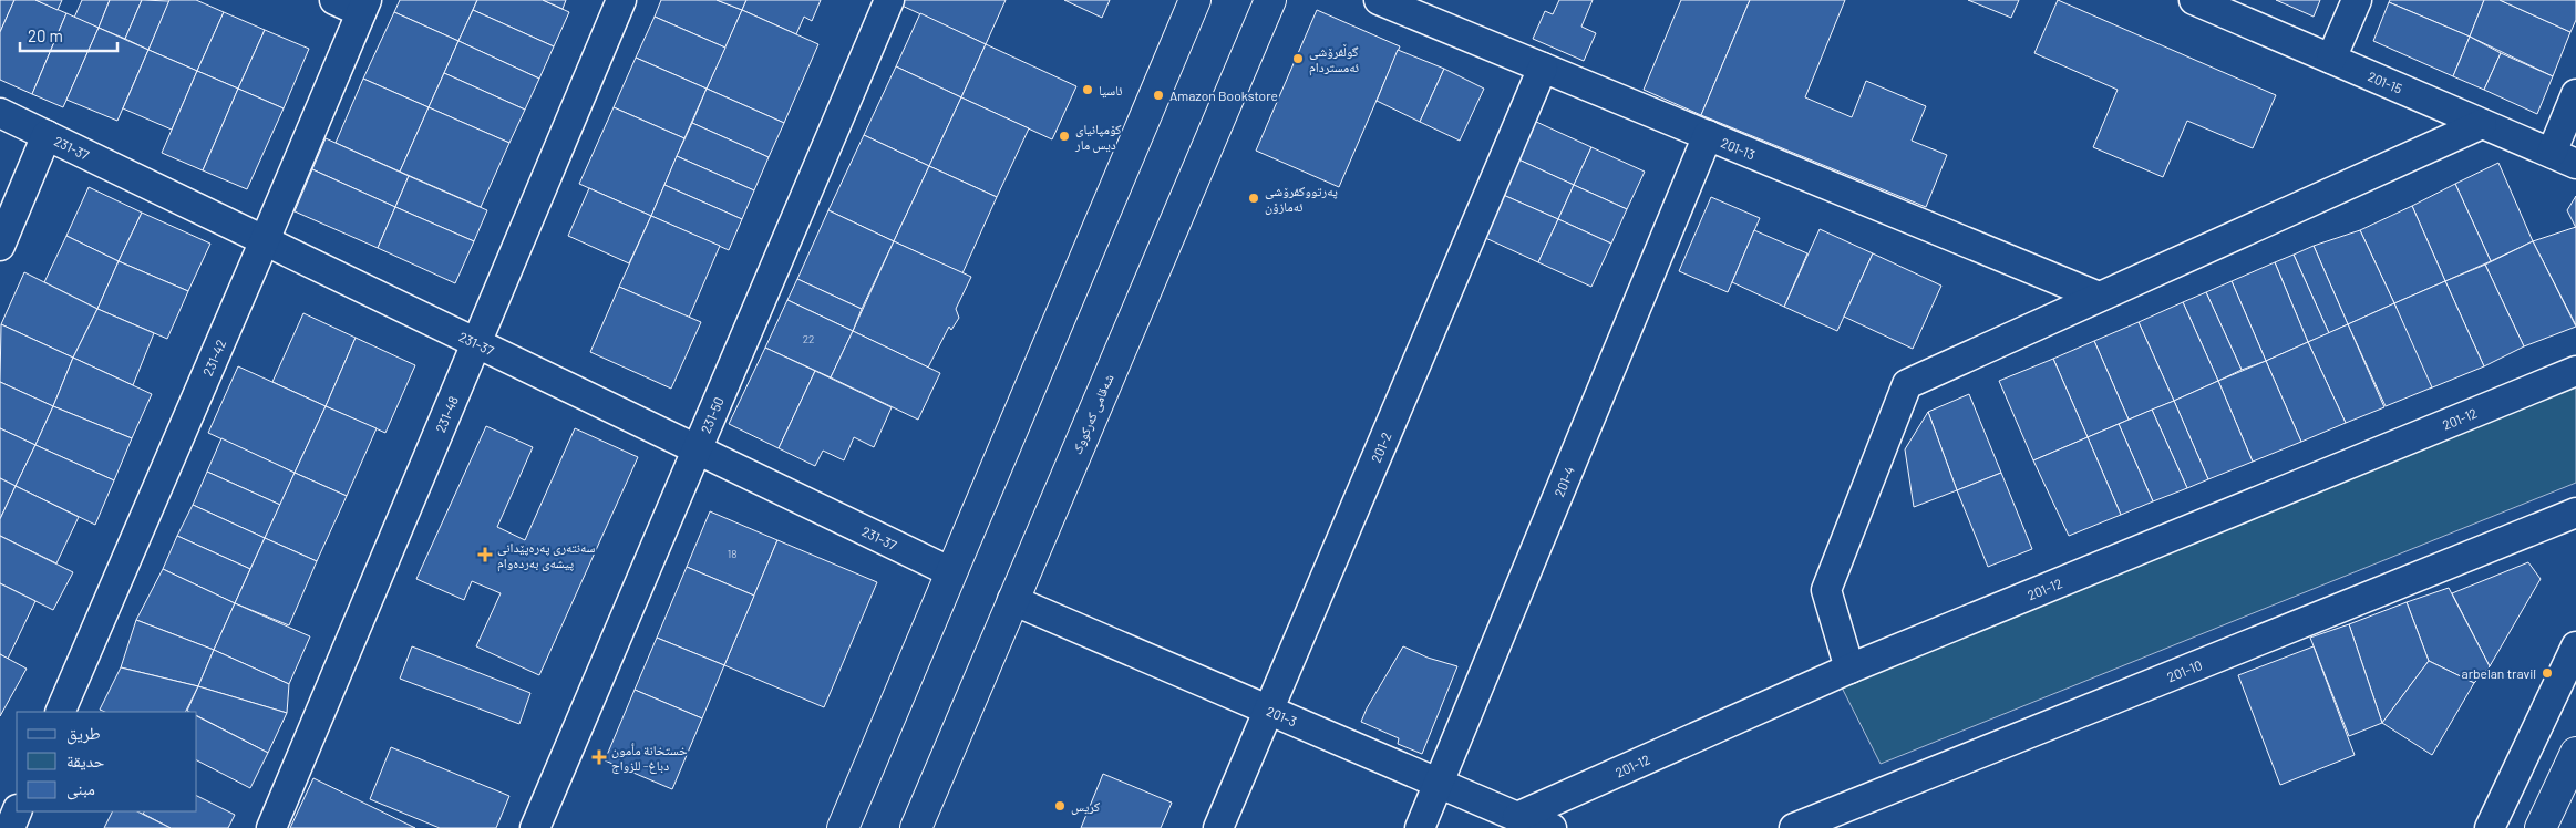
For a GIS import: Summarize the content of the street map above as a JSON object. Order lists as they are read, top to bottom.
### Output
{
  "streets": {
    "main road": ["شەقامی کەرکووک"],
    "street": [
      "201-15",
      "231-37",
      "201-13",
      "231-42",
      "231-48",
      "231-50",
      "201-12",
      "201-2",
      "201-4",
      "201-10",
      "201-3"
    ]
  },
  "crossings": [
    ["231-37", "231-42"],
    ["231-37", "231-48"],
    ["231-37", "231-50"],
    ["201-13", "201-2"],
    ["201-13", "201-4"],
    ["شەقامی کەرکووک", "201-3"],
    ["201-12", "201-3"],
    ["201-2", "201-3"],
    ["201-4", "201-3"]
  ],
  "places": {
    "other": [
      "گوڵفرۆشی ئەمستردام",
      "ئاسیا",
      "Amazon Bookstore",
      "کۆمپانیای دیس مار",
      "پەرتووکفرۆشی ئەمازۆن",
      "arbelan travil",
      "كريس"
    ],
    "health": ["سەنتەری پەرەپێدانی پیشەی بەردەوام", "خستخانة مأمون دباغ- للزواج"]
  },
  "house_numbers": ["22", "18"],
  "legend": ["طريق", "حديقة", "مبنى"],
  "scale_bar": "20 m"
}
